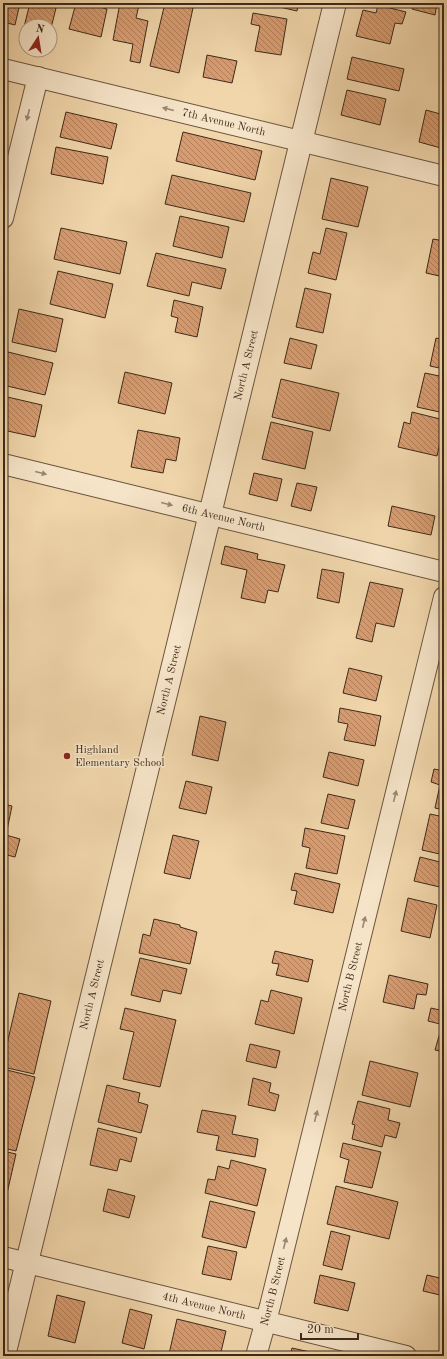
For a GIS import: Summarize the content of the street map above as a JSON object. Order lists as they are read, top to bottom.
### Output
{
  "streets": {
    "street": [
      "7th Avenue North",
      "North A Street",
      "6th Avenue North",
      "North B Street",
      "4th Avenue North"
    ]
  },
  "crossings": [
    ["7th Avenue North", "North A Street"],
    ["North A Street", "6th Avenue North"],
    ["North A Street", "4th Avenue North"],
    ["North B Street", "4th Avenue North"]
  ],
  "one_way": ["7th Avenue North", "6th Avenue North", "North B Street"],
  "places": ["Highland Elementary School"],
  "scale_bar": "20 m",
  "north": "top"
}
